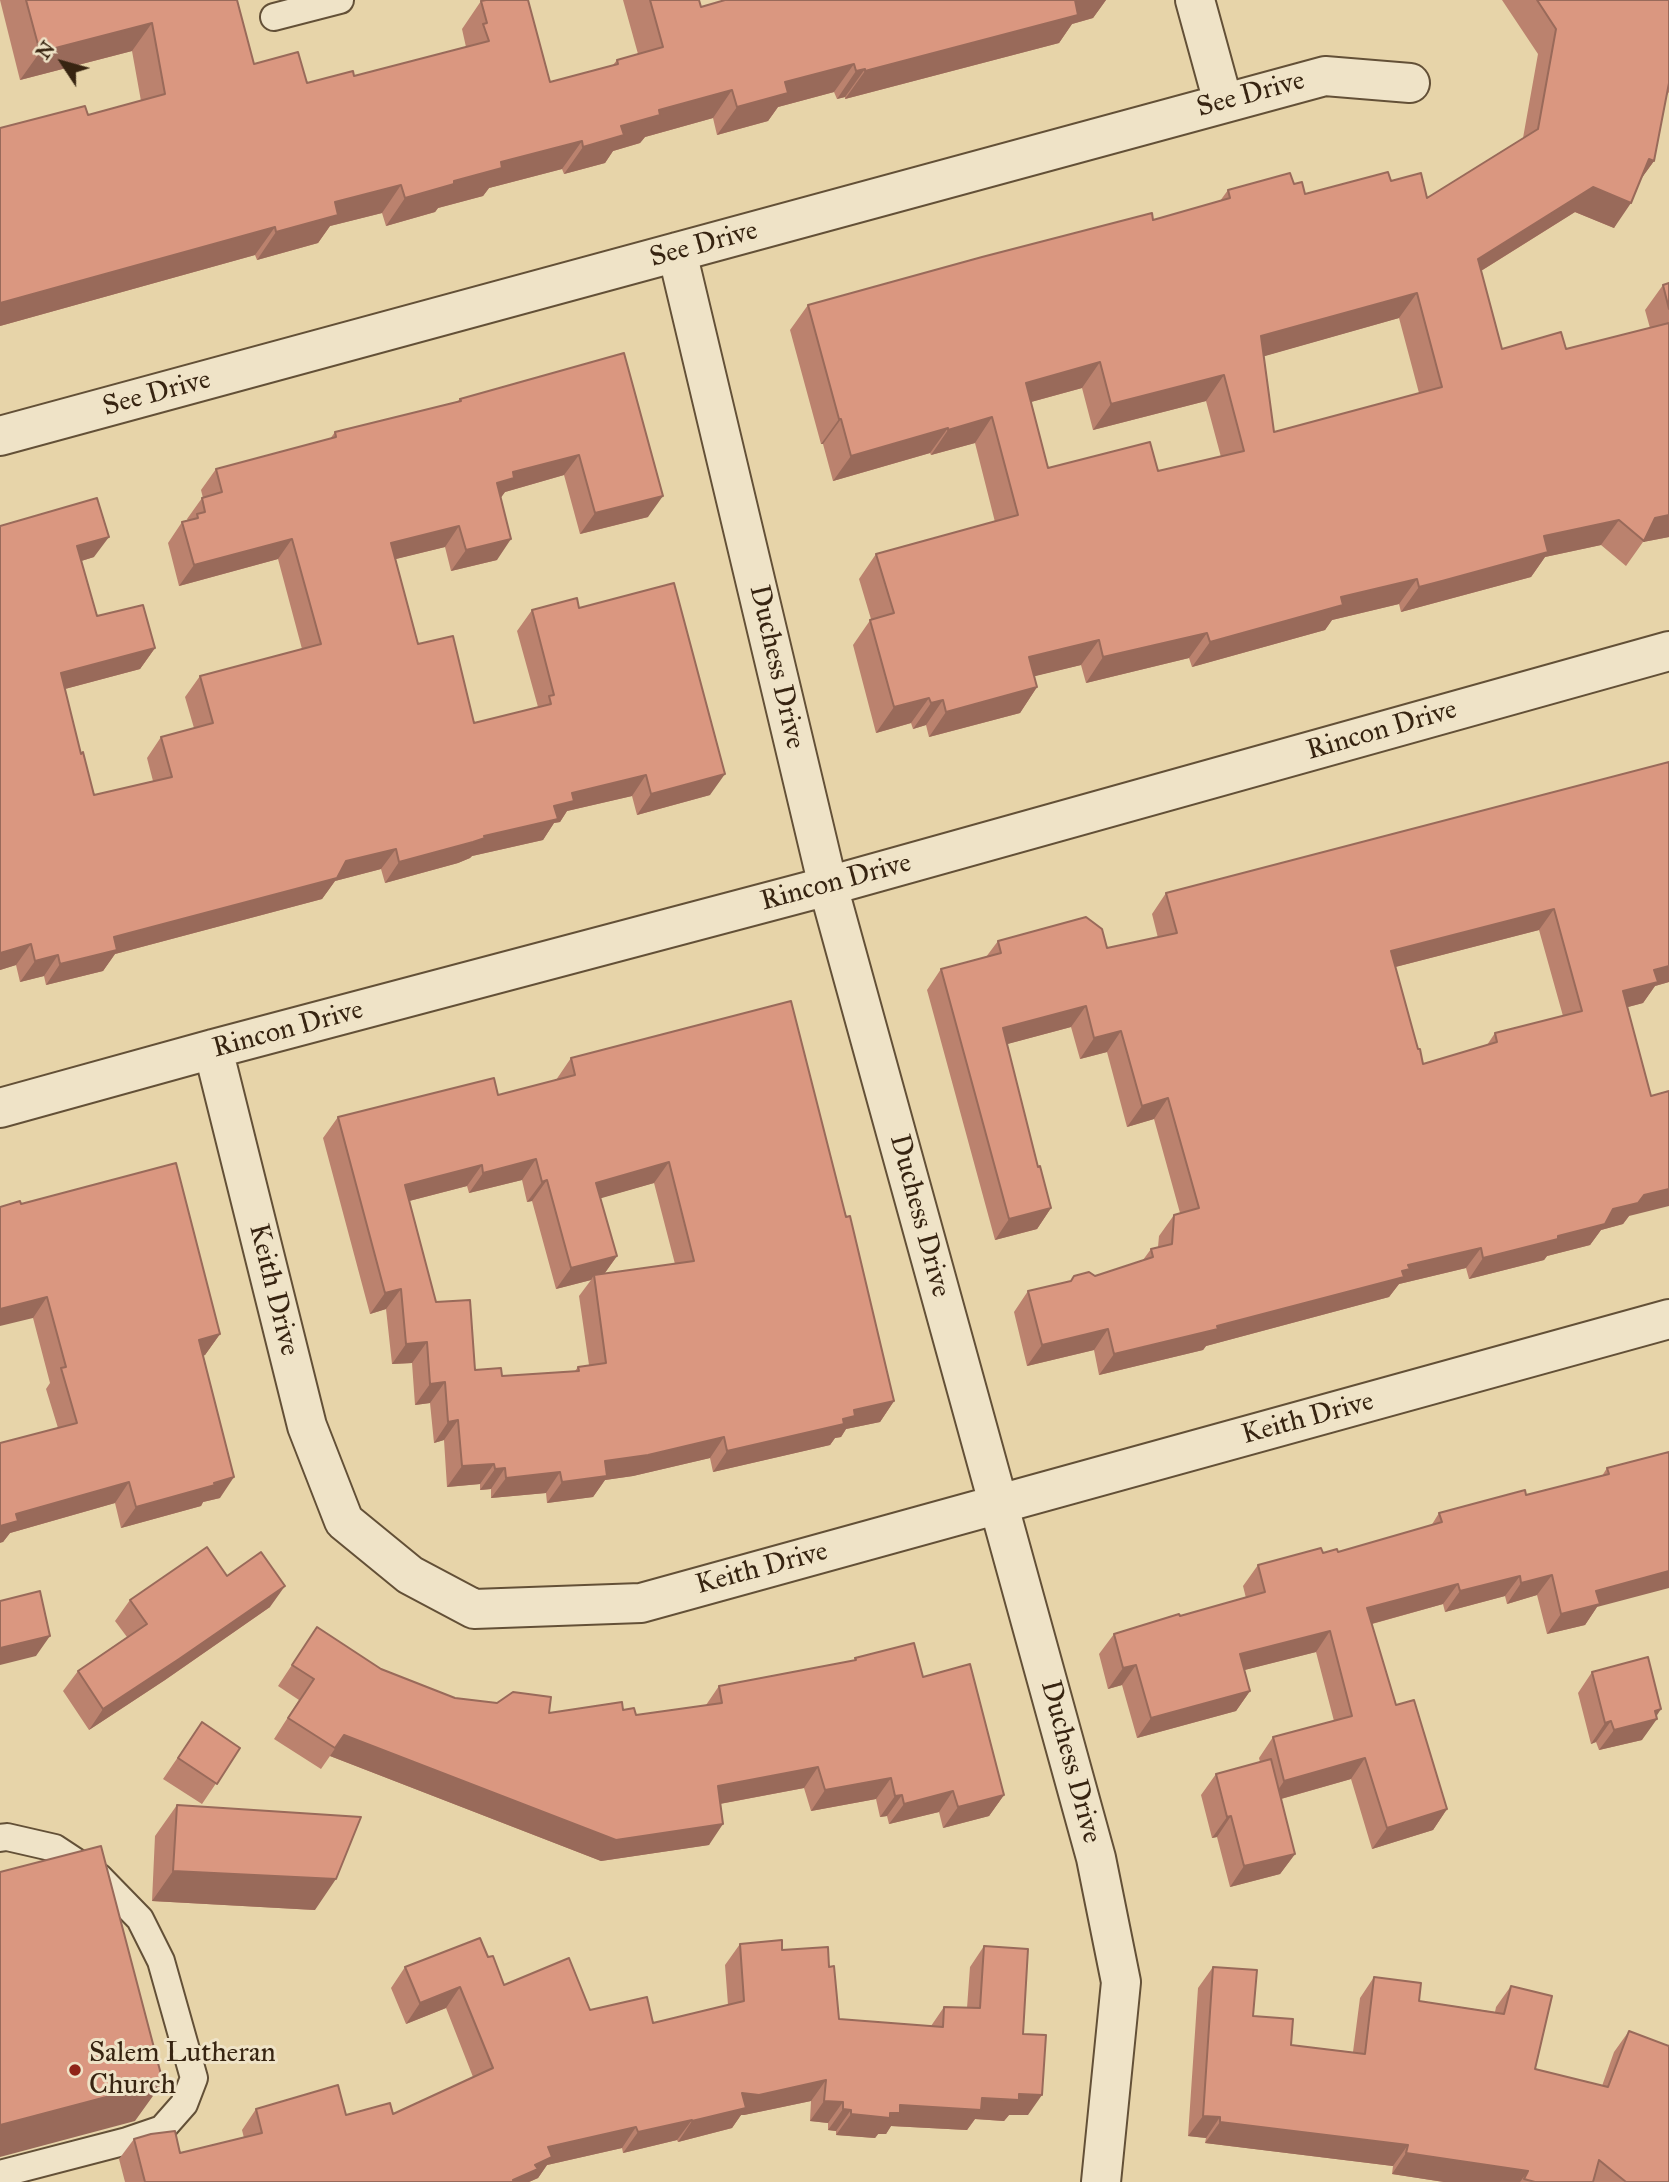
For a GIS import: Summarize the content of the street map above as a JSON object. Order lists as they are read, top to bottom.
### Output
{
  "streets": {
    "street": [
      "See Drive",
      "Duchess Drive",
      "Rincon Drive",
      "Keith Drive"
    ]
  },
  "crossings": [
    ["See Drive", "Duchess Drive"],
    ["Duchess Drive", "Rincon Drive"],
    ["Duchess Drive", "Keith Drive"],
    ["Rincon Drive", "Keith Drive"]
  ],
  "places": ["Salem Lutheran Church"],
  "north": "top left"
}
